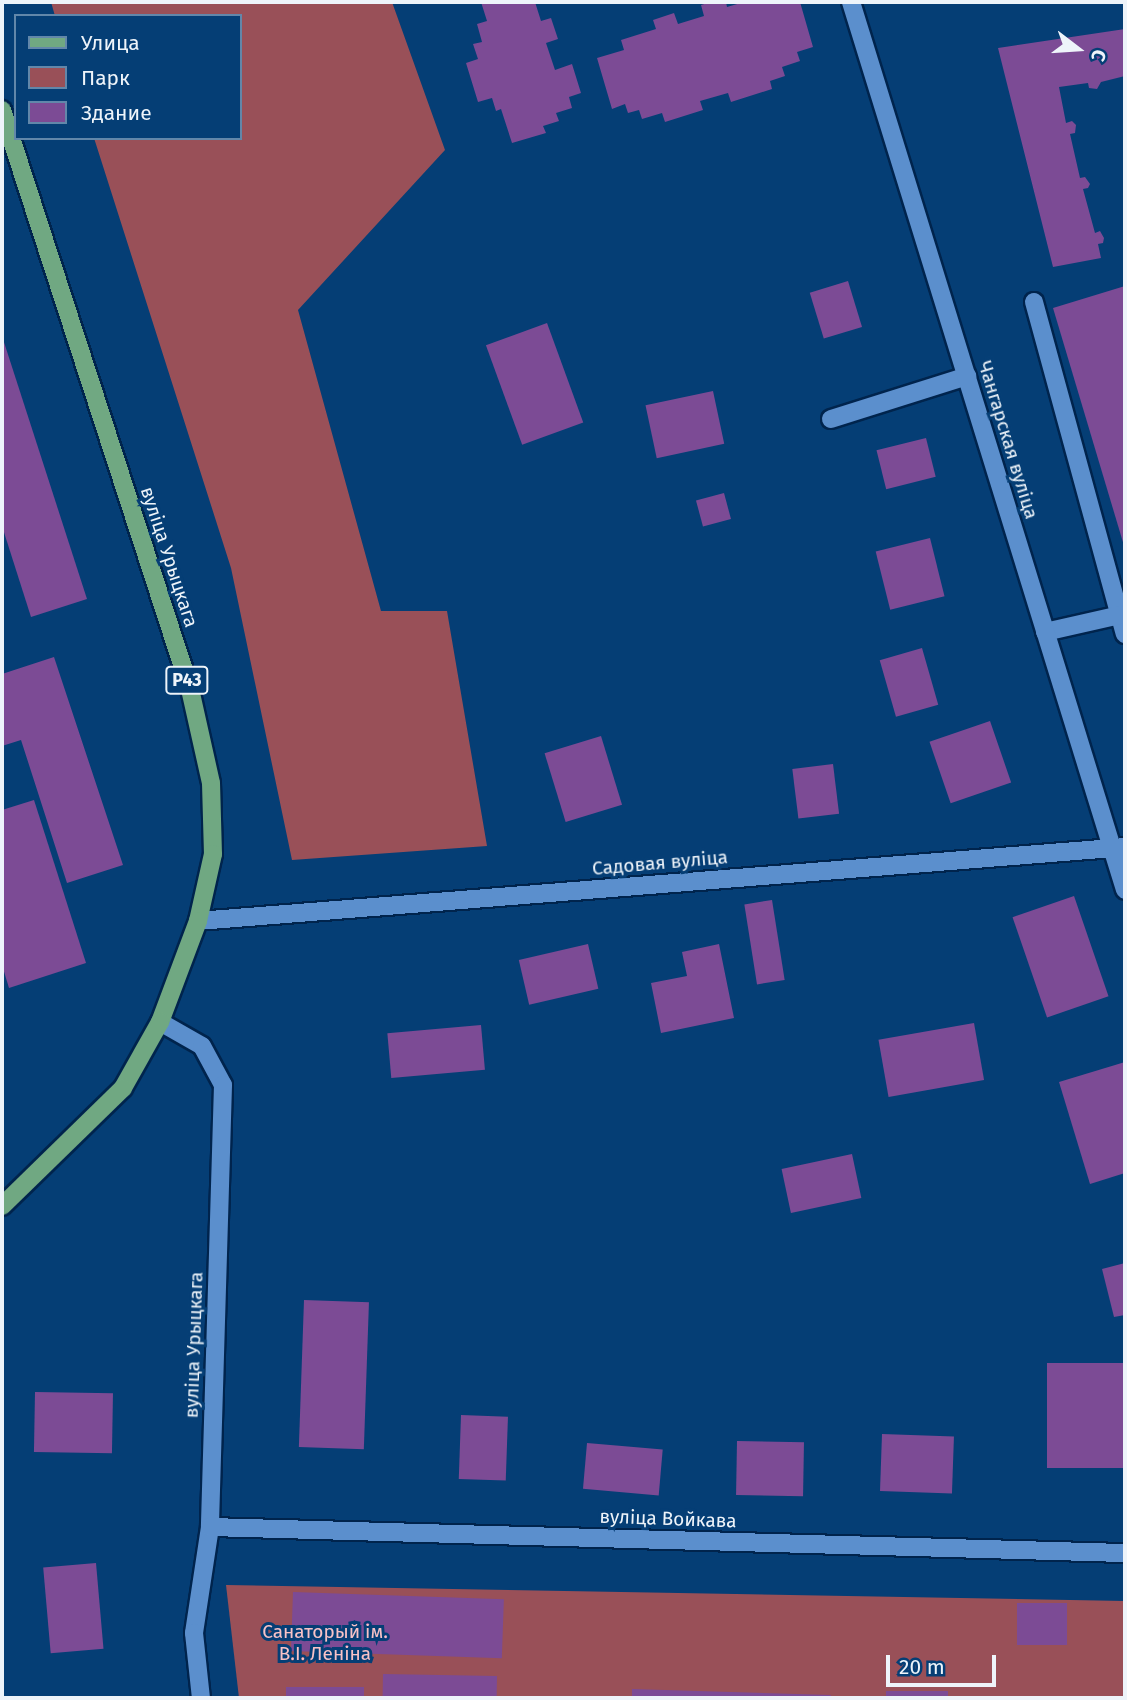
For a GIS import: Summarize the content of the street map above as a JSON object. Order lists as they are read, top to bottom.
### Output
{
  "streets": {
    "main road": ["вуліца Урыцкага", "Р43"],
    "street": ["Чангарская вуліца", "Садовая вуліца", "вуліца Войкава"]
  },
  "crossings": [
    ["Чангарская вуліца", "Садовая вуліца"],
    ["вуліца Урыцкага", "Садовая вуліца"],
    ["вуліца Урыцкага", "вуліца Войкава"]
  ],
  "parks": ["Санаторый ім. В.І. Леніна"],
  "legend": ["Улица", "Парк", "Здание"],
  "scale_bar": "20 m",
  "north": "right"
}
